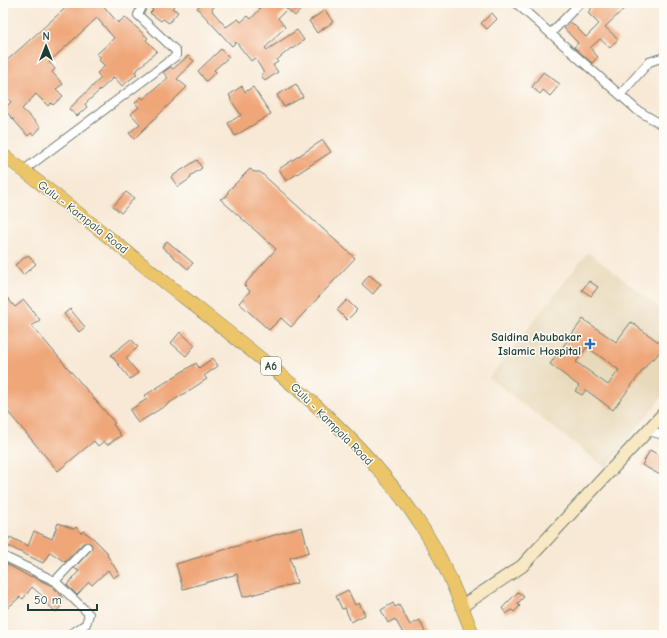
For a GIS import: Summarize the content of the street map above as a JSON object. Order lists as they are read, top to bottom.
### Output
{
  "streets": {
    "main road": ["Gulu - Kampala Road", "A6"]
  },
  "places": {
    "health": ["Saidina Abubakar Islamic Hospital"]
  },
  "scale_bar": "50 m",
  "north": "top"
}
